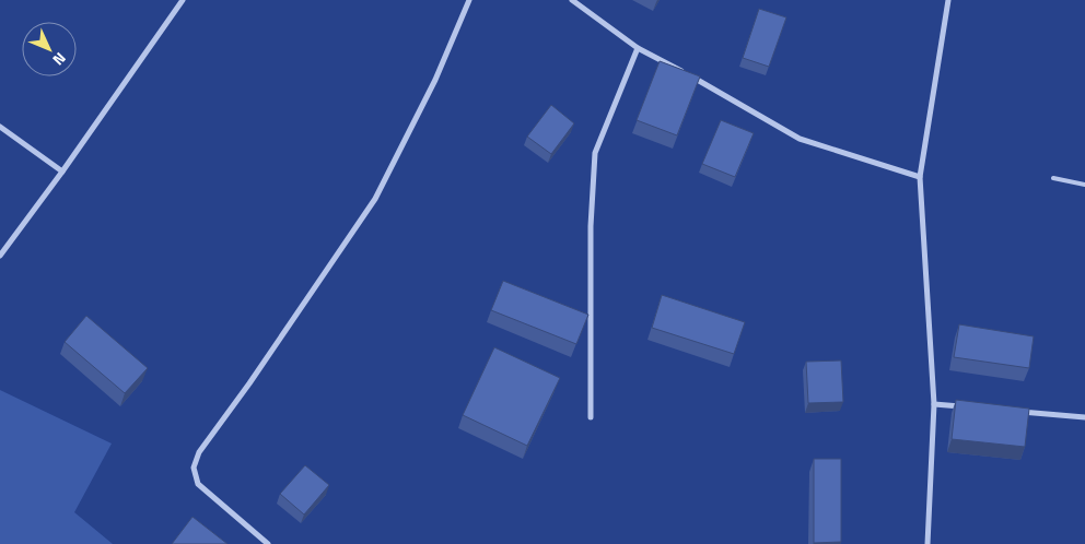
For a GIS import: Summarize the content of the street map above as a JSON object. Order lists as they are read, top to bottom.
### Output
{
  "north": "bottom right"
}
